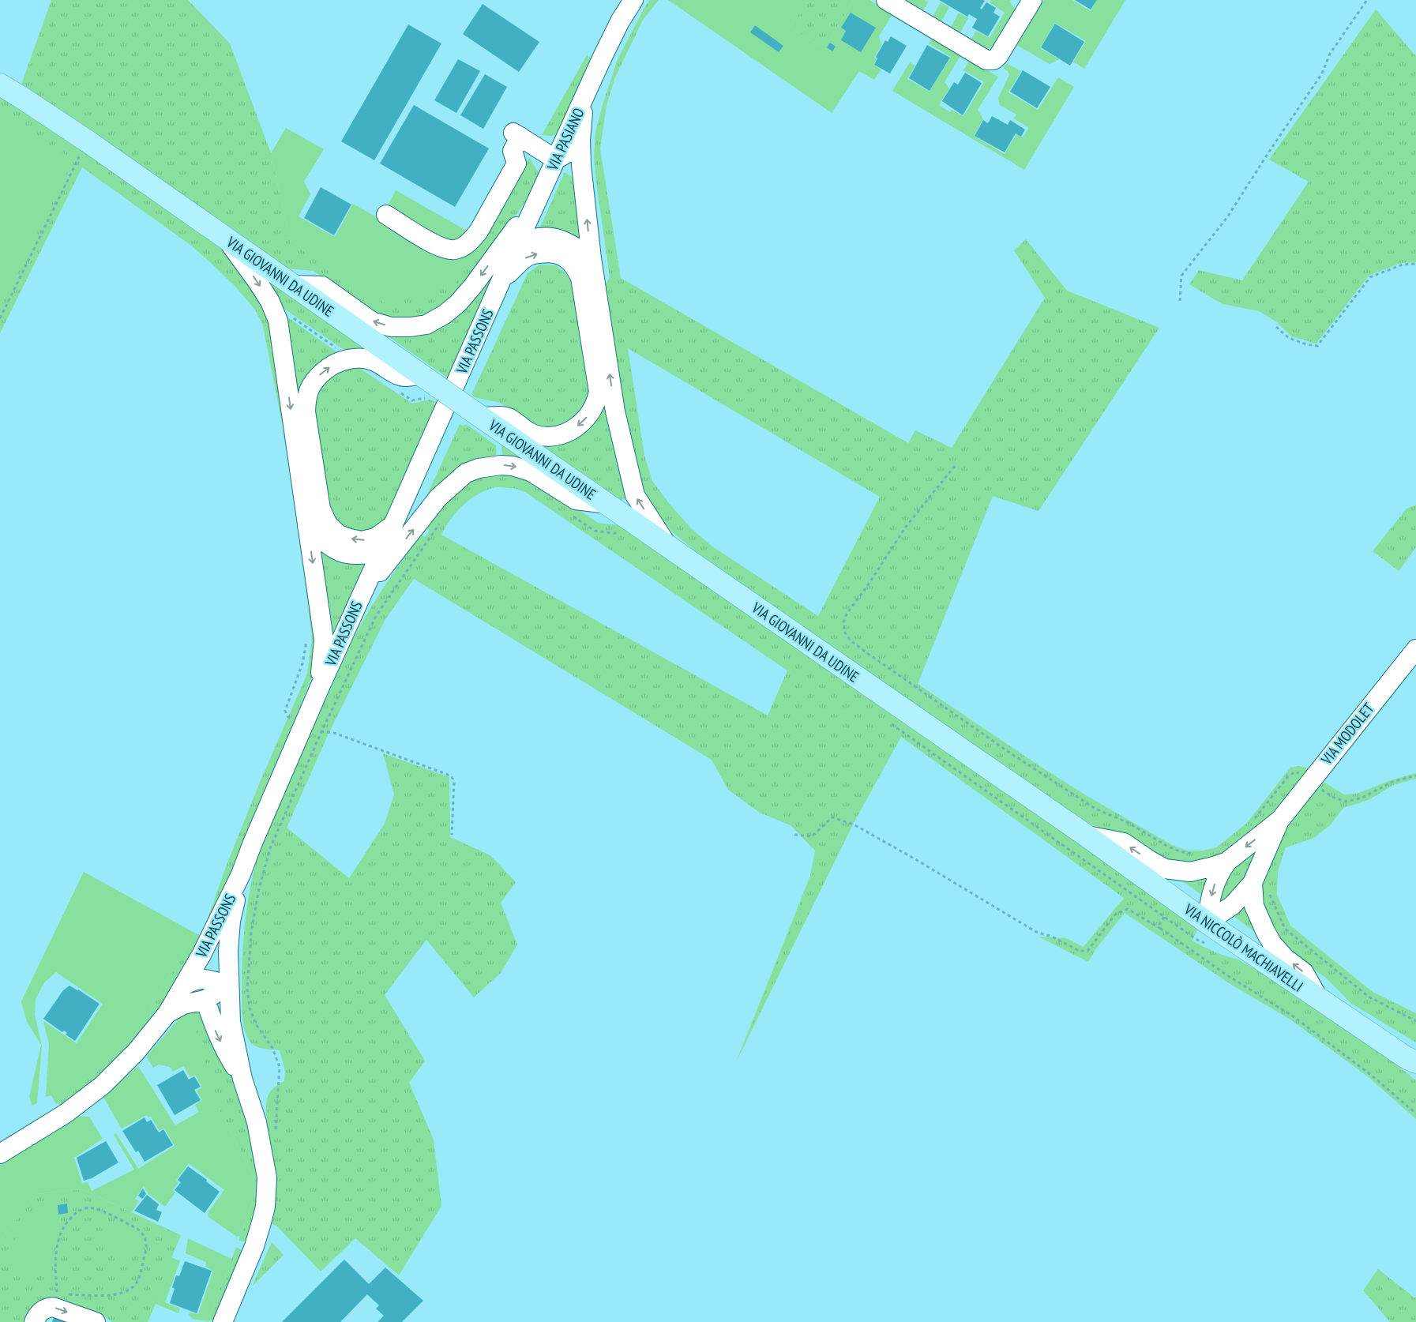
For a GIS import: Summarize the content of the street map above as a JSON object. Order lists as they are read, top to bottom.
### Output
{
  "streets": {
    "main road": ["VIA GIOVANNI DA UDINE", "VIA NICCOLÒ MACHIAVELLI"],
    "street": ["VIA PASIANO", "VIA PASSONS", "VIA MODOLET"]
  },
  "crossings": [
    ["VIA PASIANO", "VIA PASSONS"],
    ["VIA GIOVANNI DA UDINE", "VIA MODOLET"],
    ["VIA GIOVANNI DA UDINE", "VIA NICCOLÒ MACHIAVELLI"],
    ["VIA MODOLET", "VIA NICCOLÒ MACHIAVELLI"]
  ]
}
